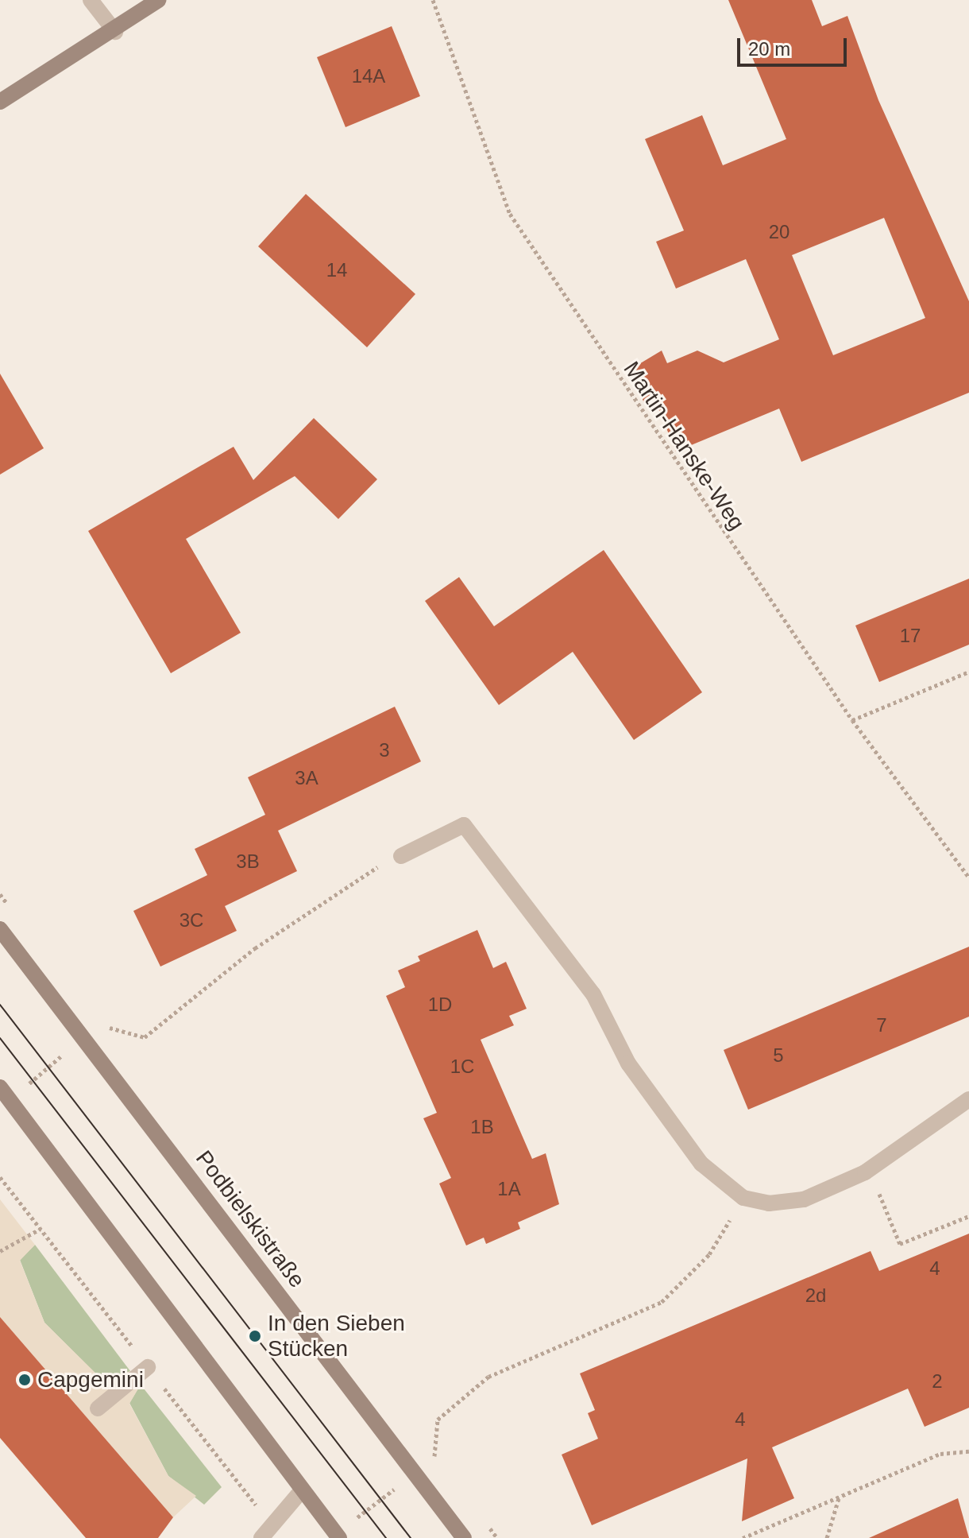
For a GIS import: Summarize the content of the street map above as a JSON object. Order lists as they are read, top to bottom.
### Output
{
  "streets": {
    "main road": ["Podbielskistraße"],
    "path": ["Martin-Hanske-Weg"]
  },
  "places": ["In den Sieben Stücken", "Capgemini"],
  "house_numbers": [
    "14A",
    "20",
    "14",
    "17",
    "3",
    "3A",
    "3B",
    "3C",
    "1D",
    "7",
    "5",
    "1C",
    "1B",
    "1A",
    "4",
    "2d",
    "2",
    "4"
  ],
  "scale_bar": "20 m"
}
